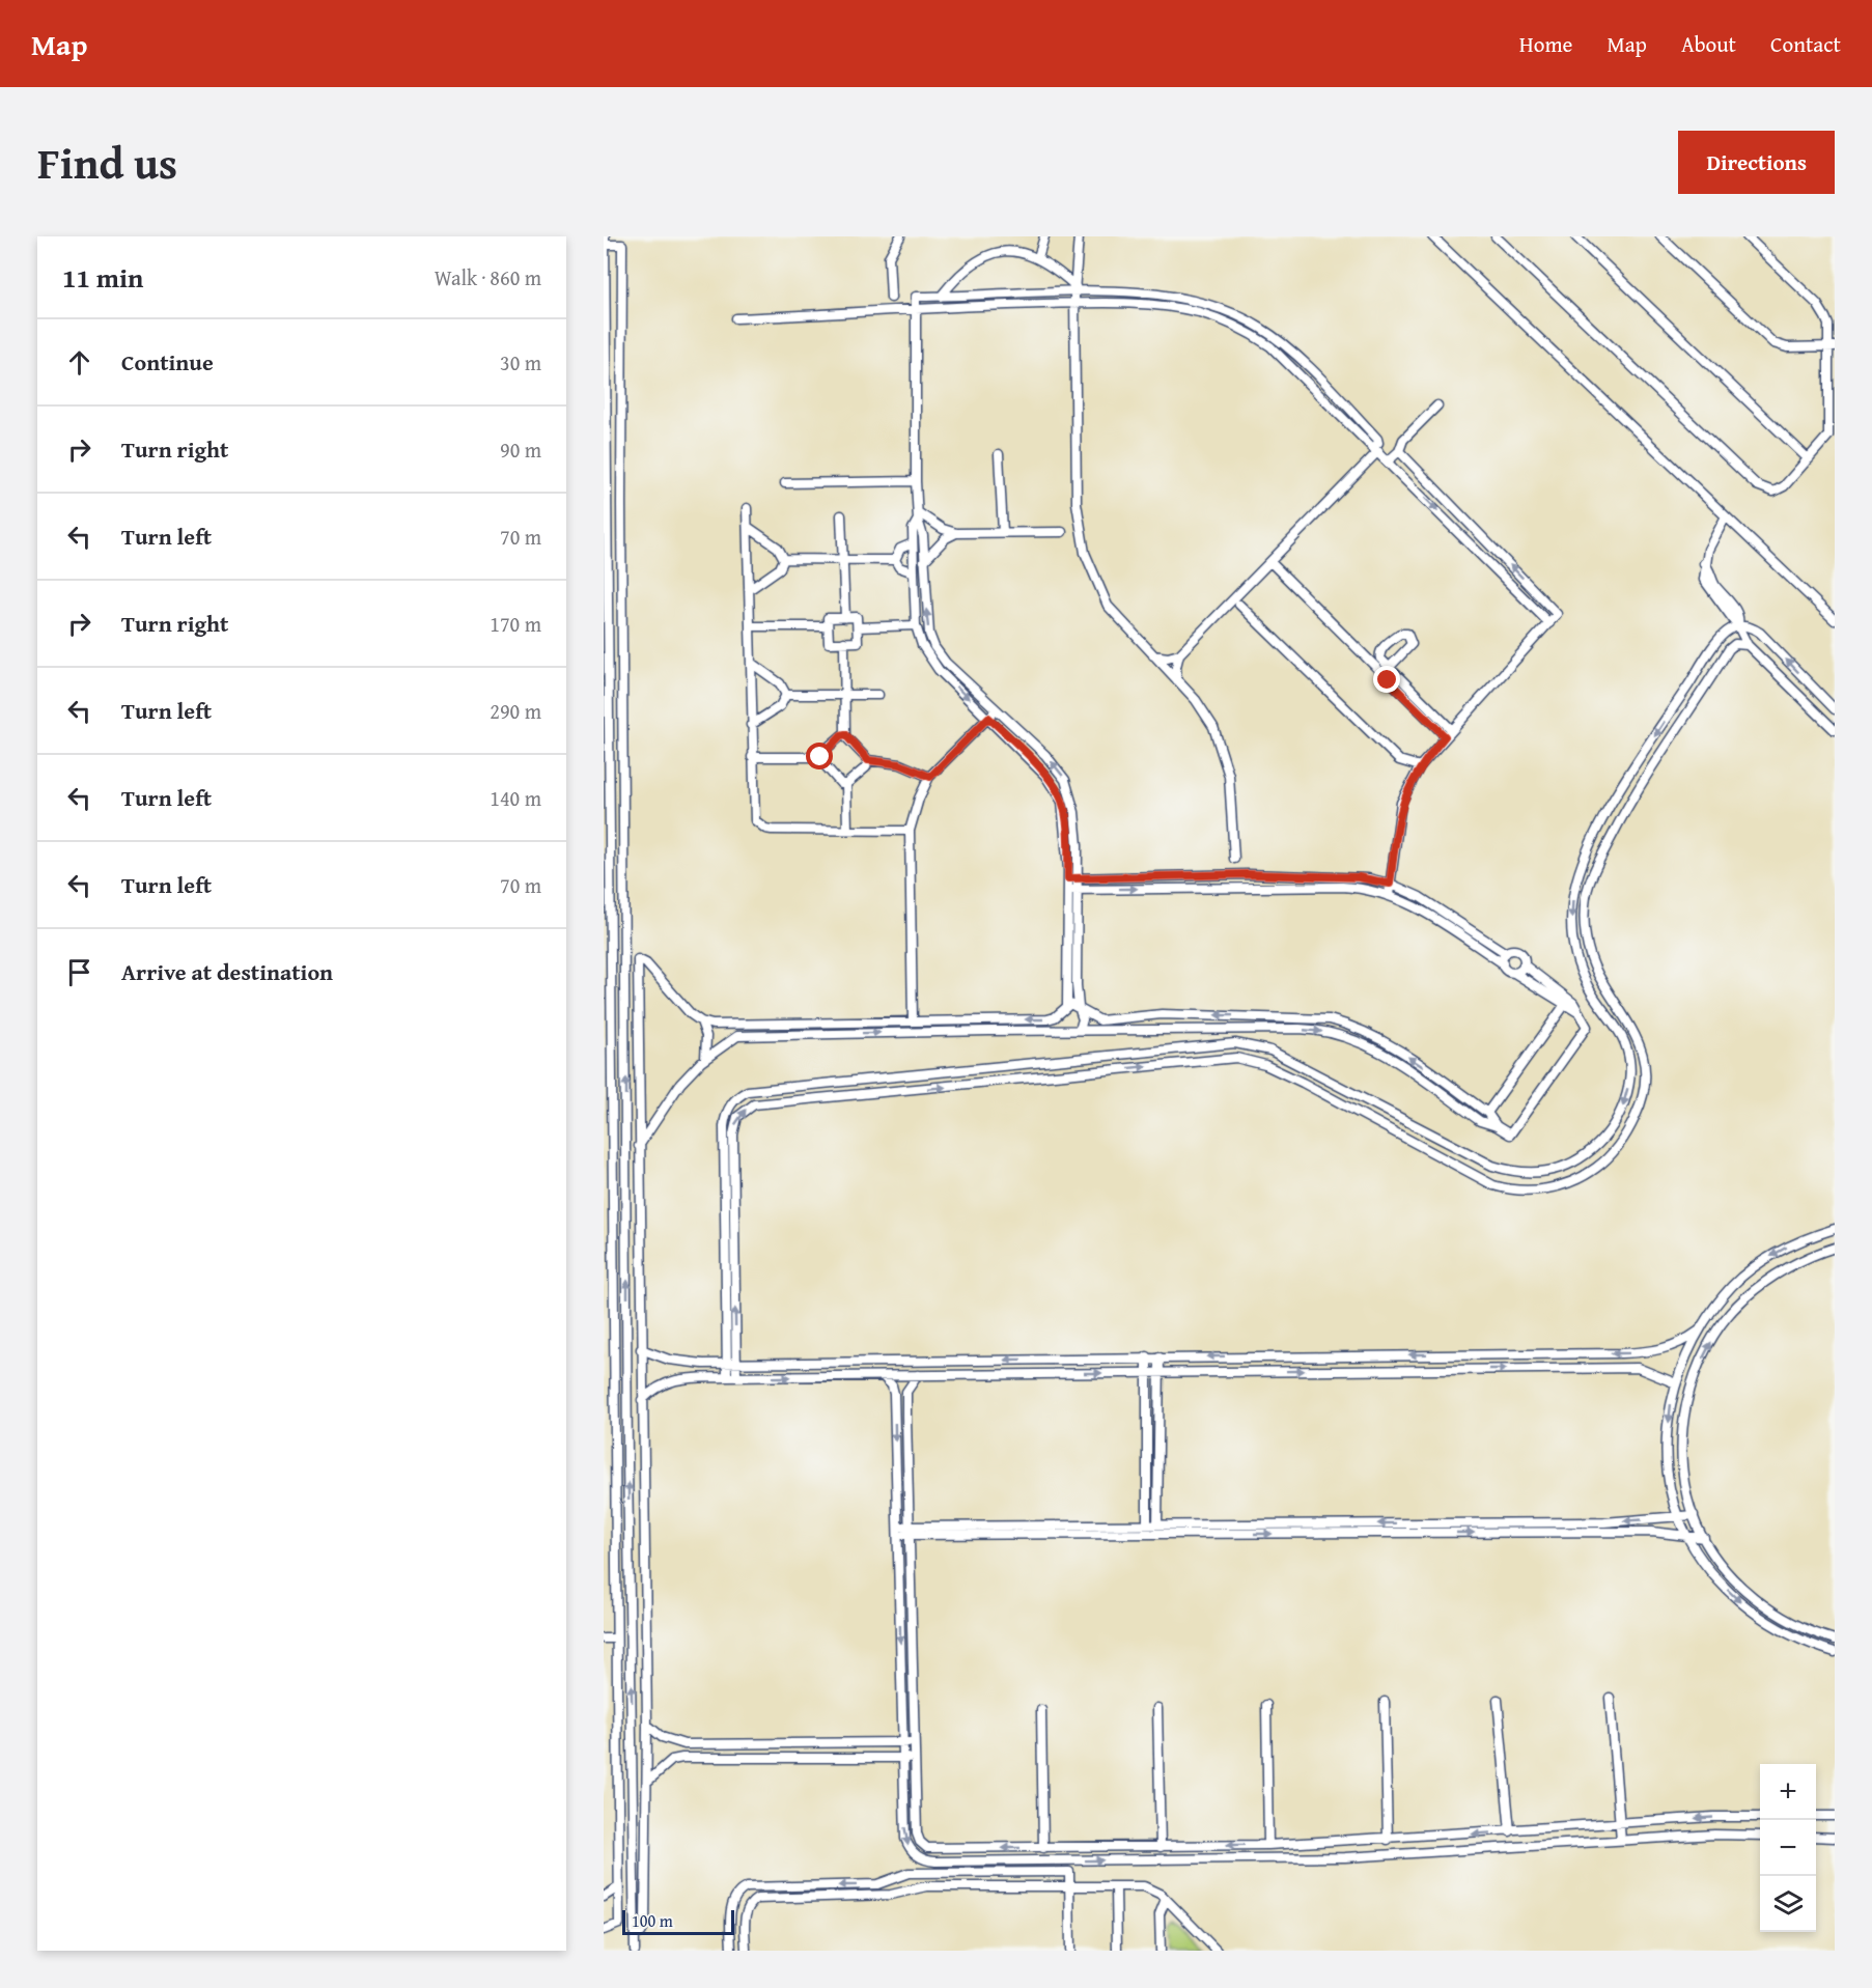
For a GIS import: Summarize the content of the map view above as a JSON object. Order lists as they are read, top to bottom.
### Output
{
  "scale_bar": "100 m",
  "page": {
    "header": "Map",
    "nav": [
      "Home",
      "Map",
      "About",
      "Contact"
    ],
    "title": "Find us",
    "buttons": "Directions",
    "heading": ["11 min", "Walk · 860 m"],
    "list": [
      ["Continue", "30 m"],
      ["Turn right", "90 m"],
      ["Turn left", "70 m"],
      ["Turn right", "170 m"],
      ["Turn left", "290 m"],
      ["Turn left", "140 m"],
      ["Turn left", "70 m"],
      "Arrive at destination"
    ],
    "map_buttons": ["+", "−"],
    "scale": "100 m"
  }
}
